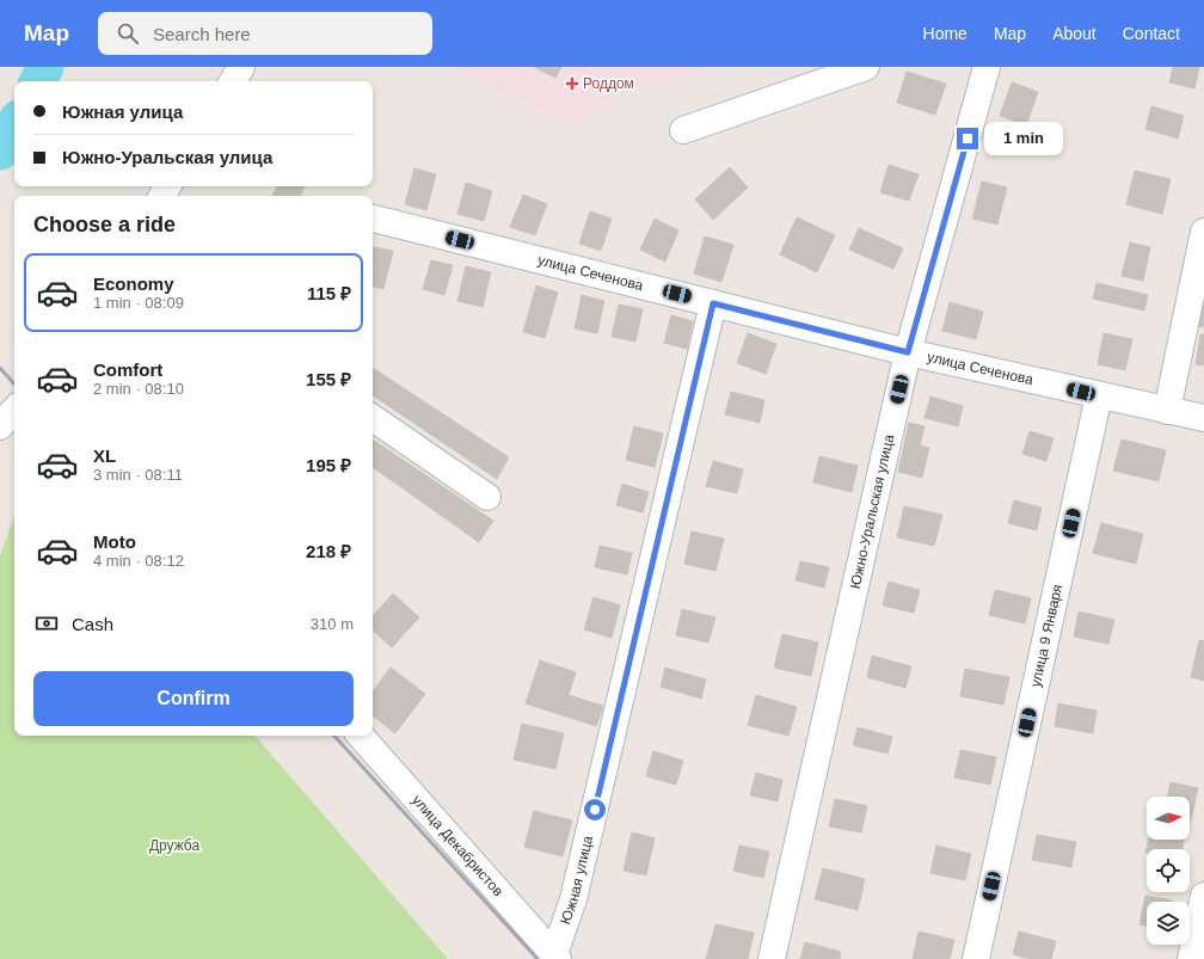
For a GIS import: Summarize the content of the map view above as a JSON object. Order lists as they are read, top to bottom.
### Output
{
  "streets": {
    "street": [
      "улица Сеченова",
      "Южно-Уральская улица",
      "улица 9 Января",
      "улица Декабристов",
      "Южная улица"
    ]
  },
  "crossings": [
    ["улица Сеченова", "Южно-Уральская улица"],
    ["улица Сеченова", "улица 9 Января"],
    ["улица Сеченова", "Южная улица"],
    ["улица Декабристов", "Южная улица"]
  ],
  "parks": ["Дружба"],
  "places": {
    "health": ["Роддом"]
  },
  "north": "right",
  "page": {
    "header": "Map",
    "search": "Search here",
    "nav": [
      "Home",
      "Map",
      "About",
      "Contact"
    ],
    "banner": ["Южная улица", "Южно-Уральская улица"],
    "bubble": "1 min",
    "heading": "Choose a ride",
    "list": [
      {
        "name": "Economy",
        "note": "1 min · 08:09",
        "value": "115 ₽"
      },
      {
        "name": "Comfort",
        "note": "2 min · 08:10",
        "value": "155 ₽"
      },
      {
        "name": "XL",
        "note": "3 min · 08:11",
        "value": "195 ₽"
      },
      {
        "name": "Moto",
        "note": "4 min · 08:12",
        "value": "218 ₽"
      }
    ],
    "pay": ["Cash", "310 m"],
    "buttons": "Confirm"
  }
}
